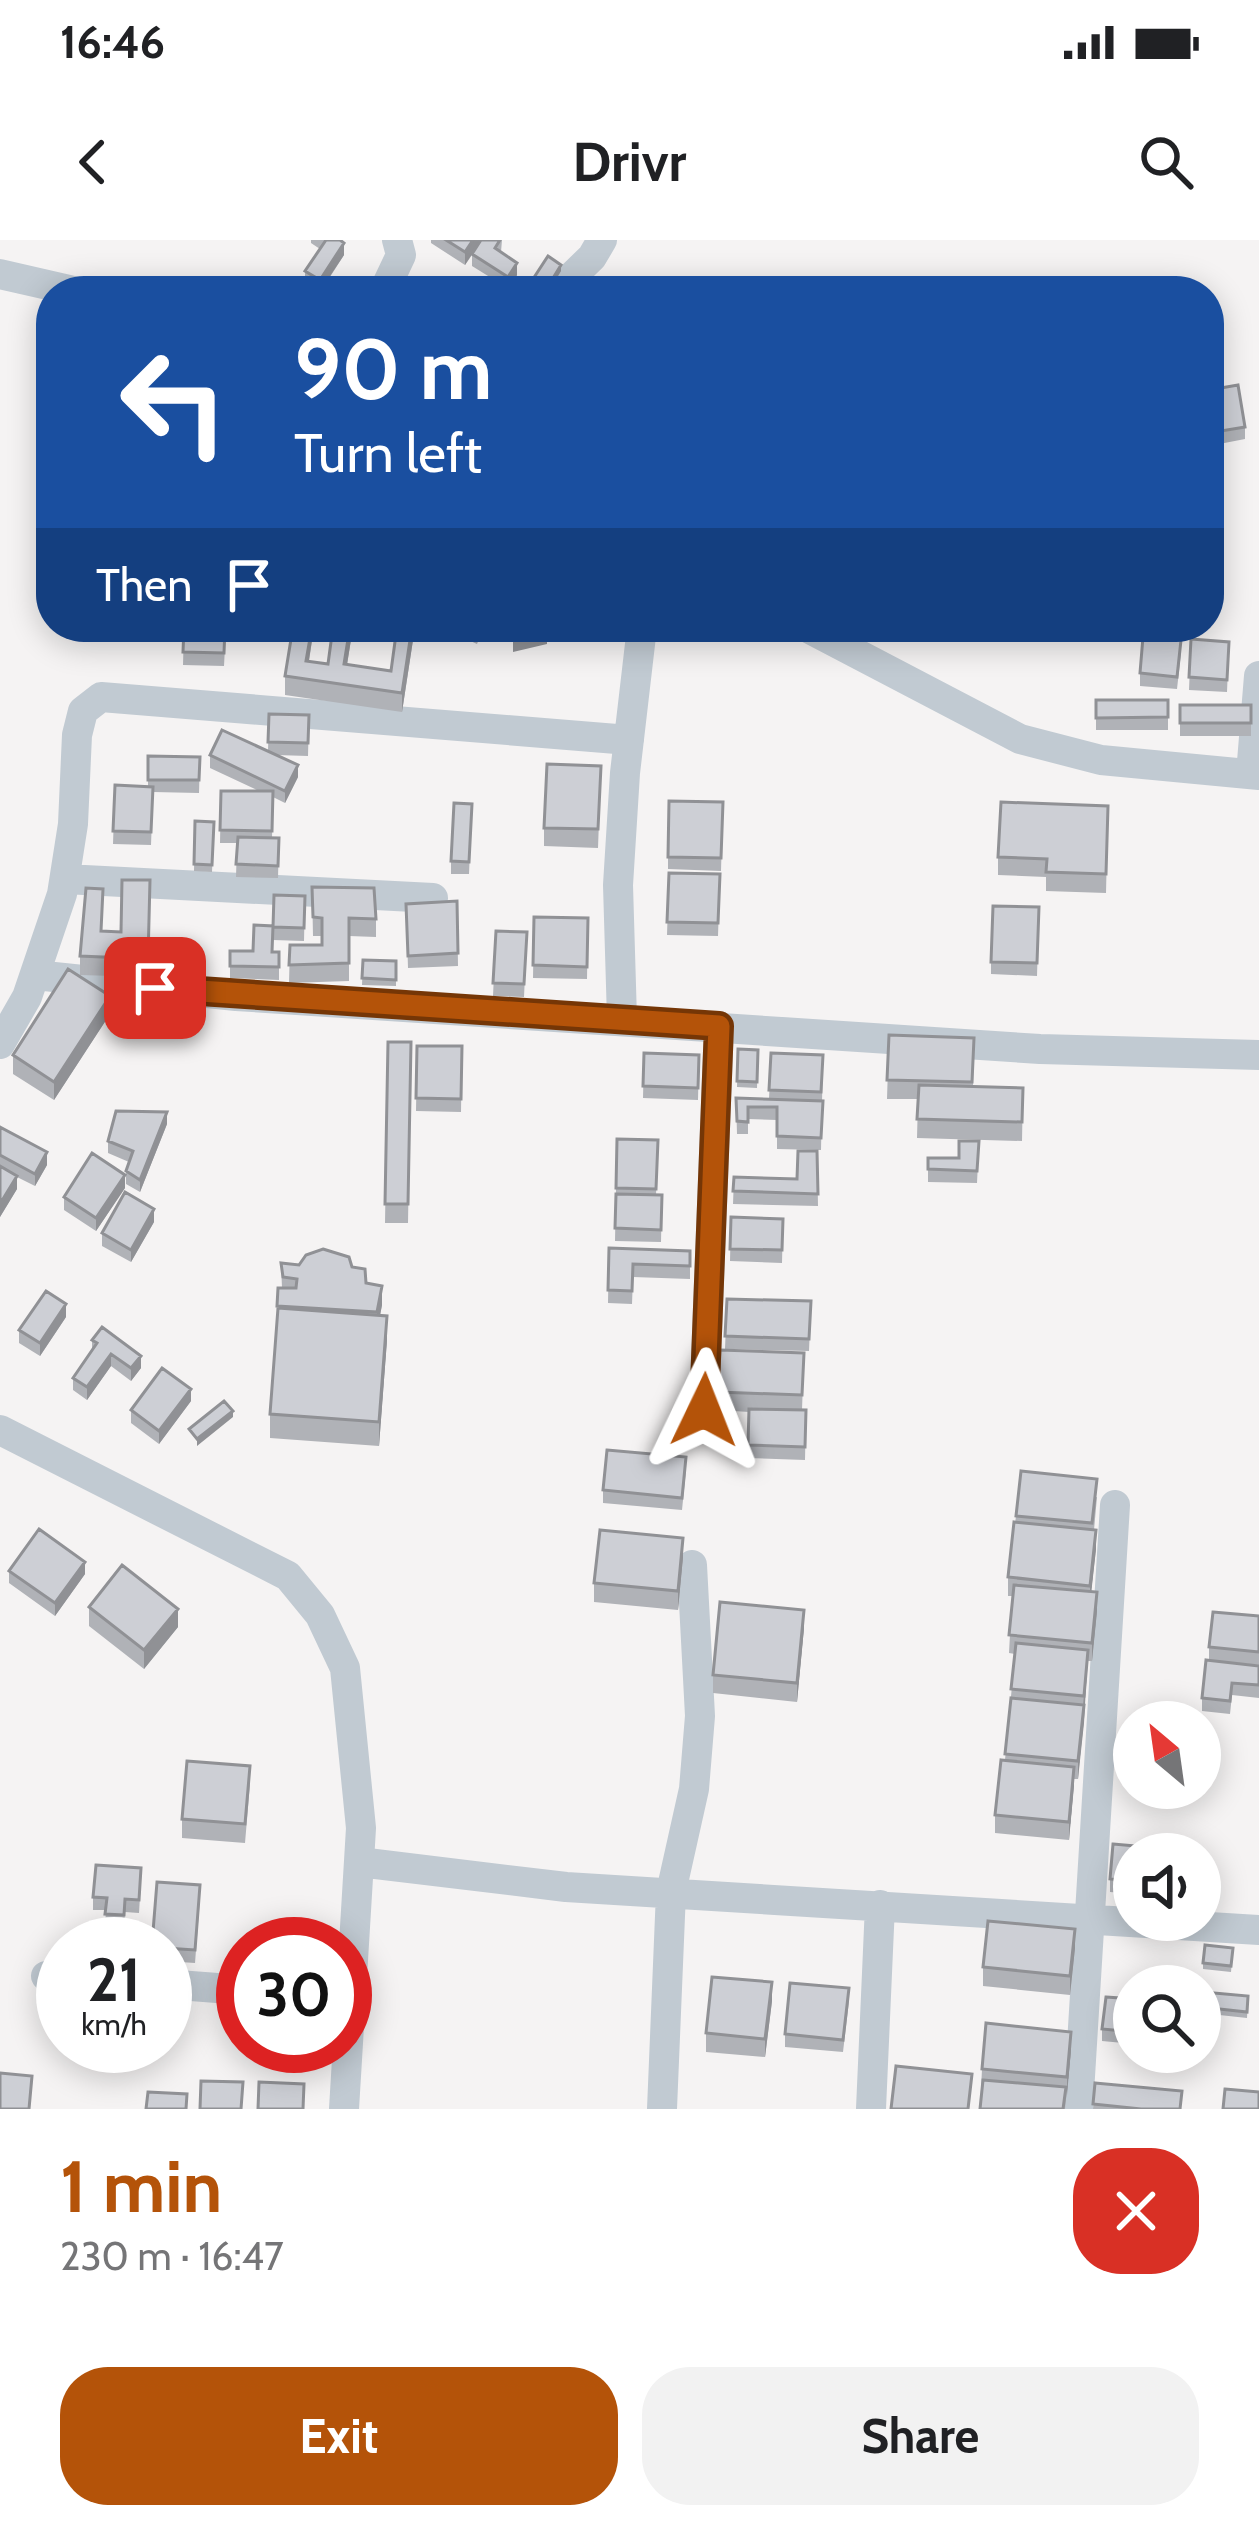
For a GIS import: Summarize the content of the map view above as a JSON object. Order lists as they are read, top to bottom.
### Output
{
  "north": "top left",
  "page": {
    "status": "16:46",
    "header": "Drivr",
    "turn": ["90 m", "Turn left"],
    "then": "Then",
    "speed": "21 km/h",
    "limit": "30",
    "heading": ["1 min", "230 m · 16:47"],
    "buttons": ["Exit", "Share"]
  }
}
